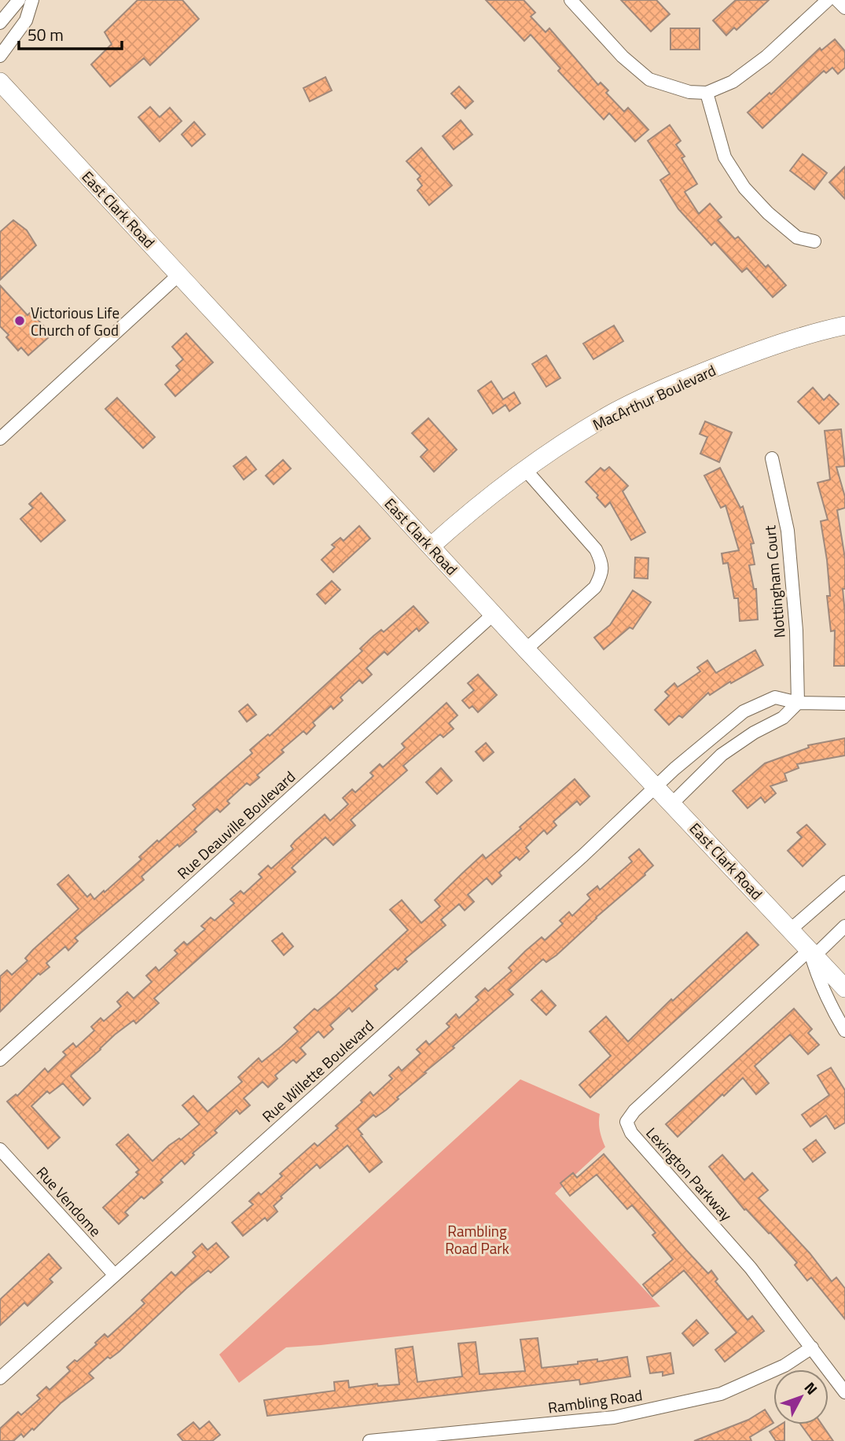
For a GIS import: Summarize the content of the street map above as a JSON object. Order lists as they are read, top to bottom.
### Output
{
  "streets": {
    "main road": ["East Clark Road", "MacArthur Boulevard"],
    "street": [
      "Nottingham Court",
      "Rue Deauville Boulevard",
      "Rue Willette Boulevard",
      "Lexington Parkway",
      "Rue Vendome",
      "Rambling Road"
    ]
  },
  "crossings": [
    ["East Clark Road", "MacArthur Boulevard"],
    ["East Clark Road", "Rue Deauville Boulevard"],
    ["East Clark Road", "Rue Willette Boulevard"],
    ["East Clark Road", "Lexington Parkway"],
    ["Nottingham Court", "Rue Willette Boulevard"],
    ["Rue Willette Boulevard", "Rue Vendome"],
    ["Lexington Parkway", "Rambling Road"]
  ],
  "parks": ["Rambling Road Park"],
  "places": ["Victorious Life Church of God"],
  "scale_bar": "50 m",
  "north": "top right"
}
